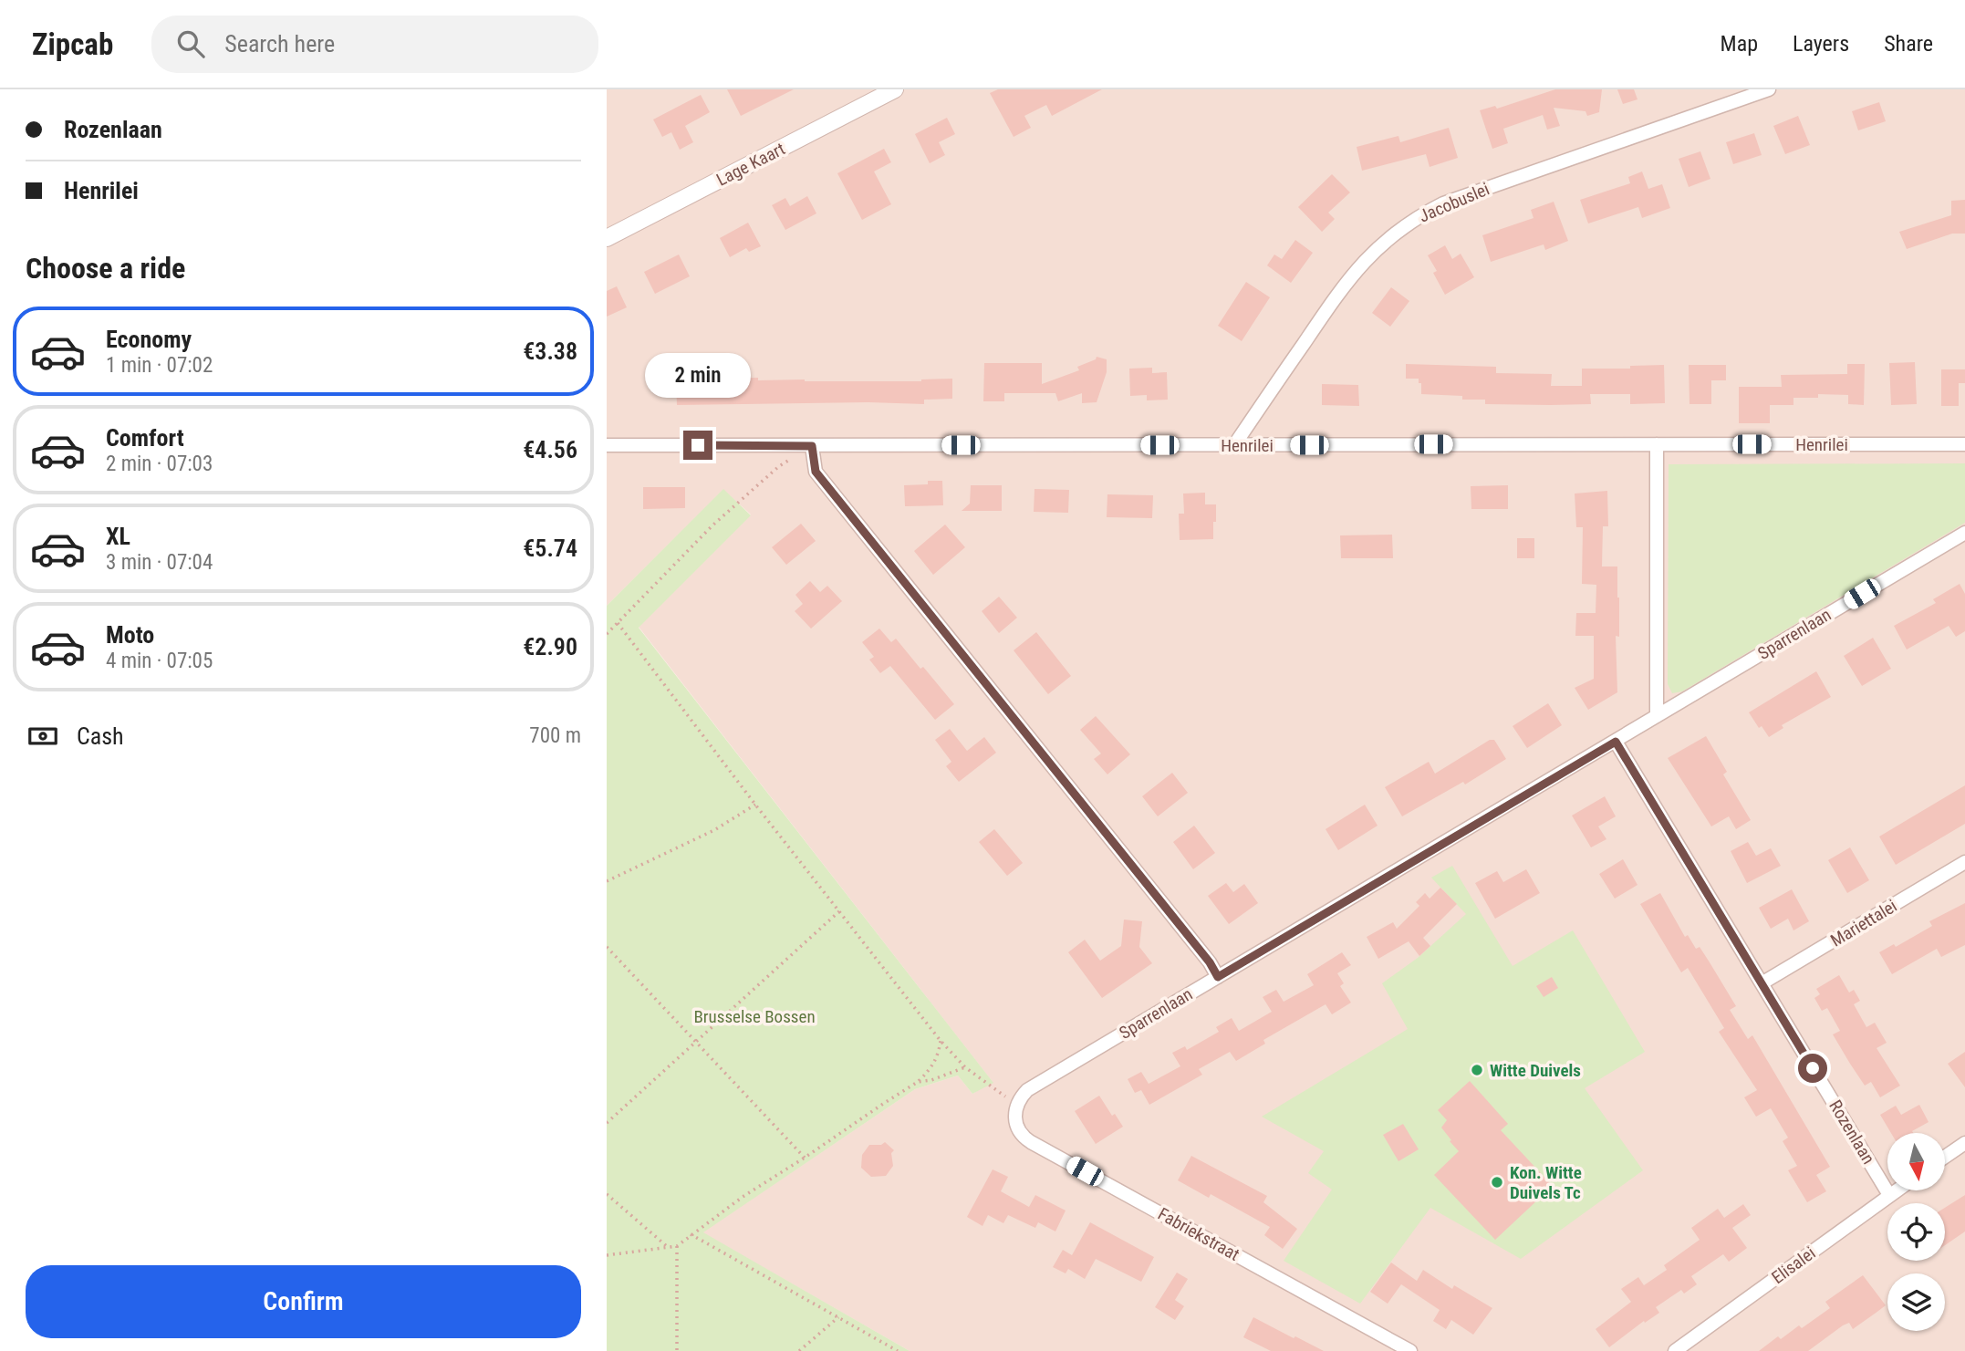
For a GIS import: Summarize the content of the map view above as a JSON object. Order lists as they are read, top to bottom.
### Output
{
  "streets": {
    "street": [
      "Lage Kaart",
      "Jacobuslei",
      "Henrilei",
      "Sparrenlaan",
      "Mariettalei",
      "Rozenlaan",
      "Fabriekstraat",
      "Elisalei"
    ]
  },
  "crossings": [
    ["Jacobuslei", "Henrilei"],
    ["Sparrenlaan", "Rozenlaan"],
    ["Sparrenlaan", "Fabriekstraat"],
    ["Mariettalei", "Rozenlaan"],
    ["Rozenlaan", "Elisalei"]
  ],
  "parks": ["Brusselse Bossen"],
  "places": ["Witte Duivels", "Kon. Witte Duivels Tc"],
  "north": "bottom",
  "page": {
    "header": "Zipcab",
    "search": "Search here",
    "nav": ["Map", "Layers", "Share"],
    "banner": ["Rozenlaan", "Henrilei"],
    "heading": "Choose a ride",
    "list": [
      {
        "name": "Economy",
        "note": "1 min · 07:02",
        "value": "€3.38"
      },
      {
        "name": "Comfort",
        "note": "2 min · 07:03",
        "value": "€4.56"
      },
      {
        "name": "XL",
        "note": "3 min · 07:04",
        "value": "€5.74"
      },
      {
        "name": "Moto",
        "note": "4 min · 07:05",
        "value": "€2.90"
      }
    ],
    "bubble": "2 min",
    "pay": ["Cash", "700 m"],
    "buttons": "Confirm"
  }
}
